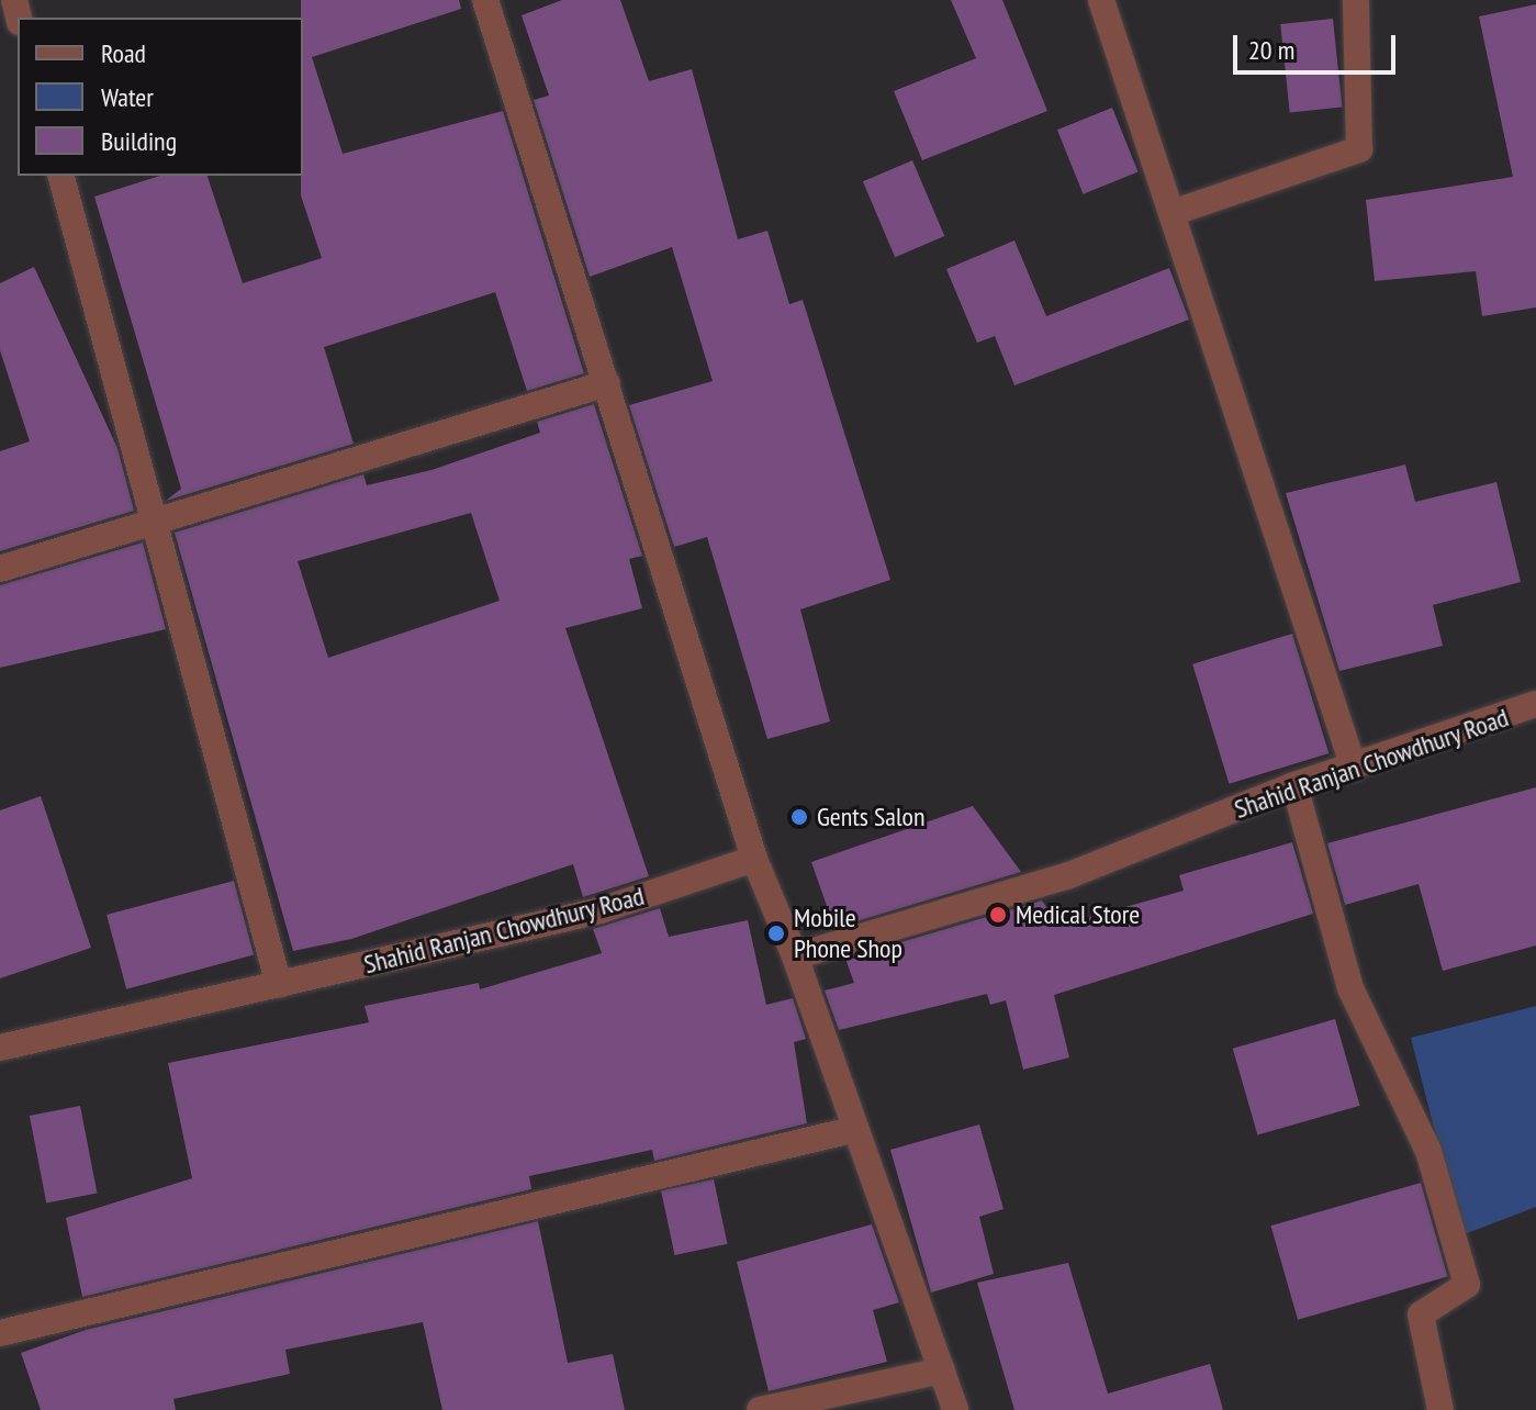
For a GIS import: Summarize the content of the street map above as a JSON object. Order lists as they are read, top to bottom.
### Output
{
  "streets": {
    "street": ["Shahid Ranjan Chowdhury Road"]
  },
  "places": ["Gents Salon", "Medical Store", "Mobile Phone Shop"],
  "legend": ["Road", "Water", "Building"],
  "scale_bar": "20 m"
}
